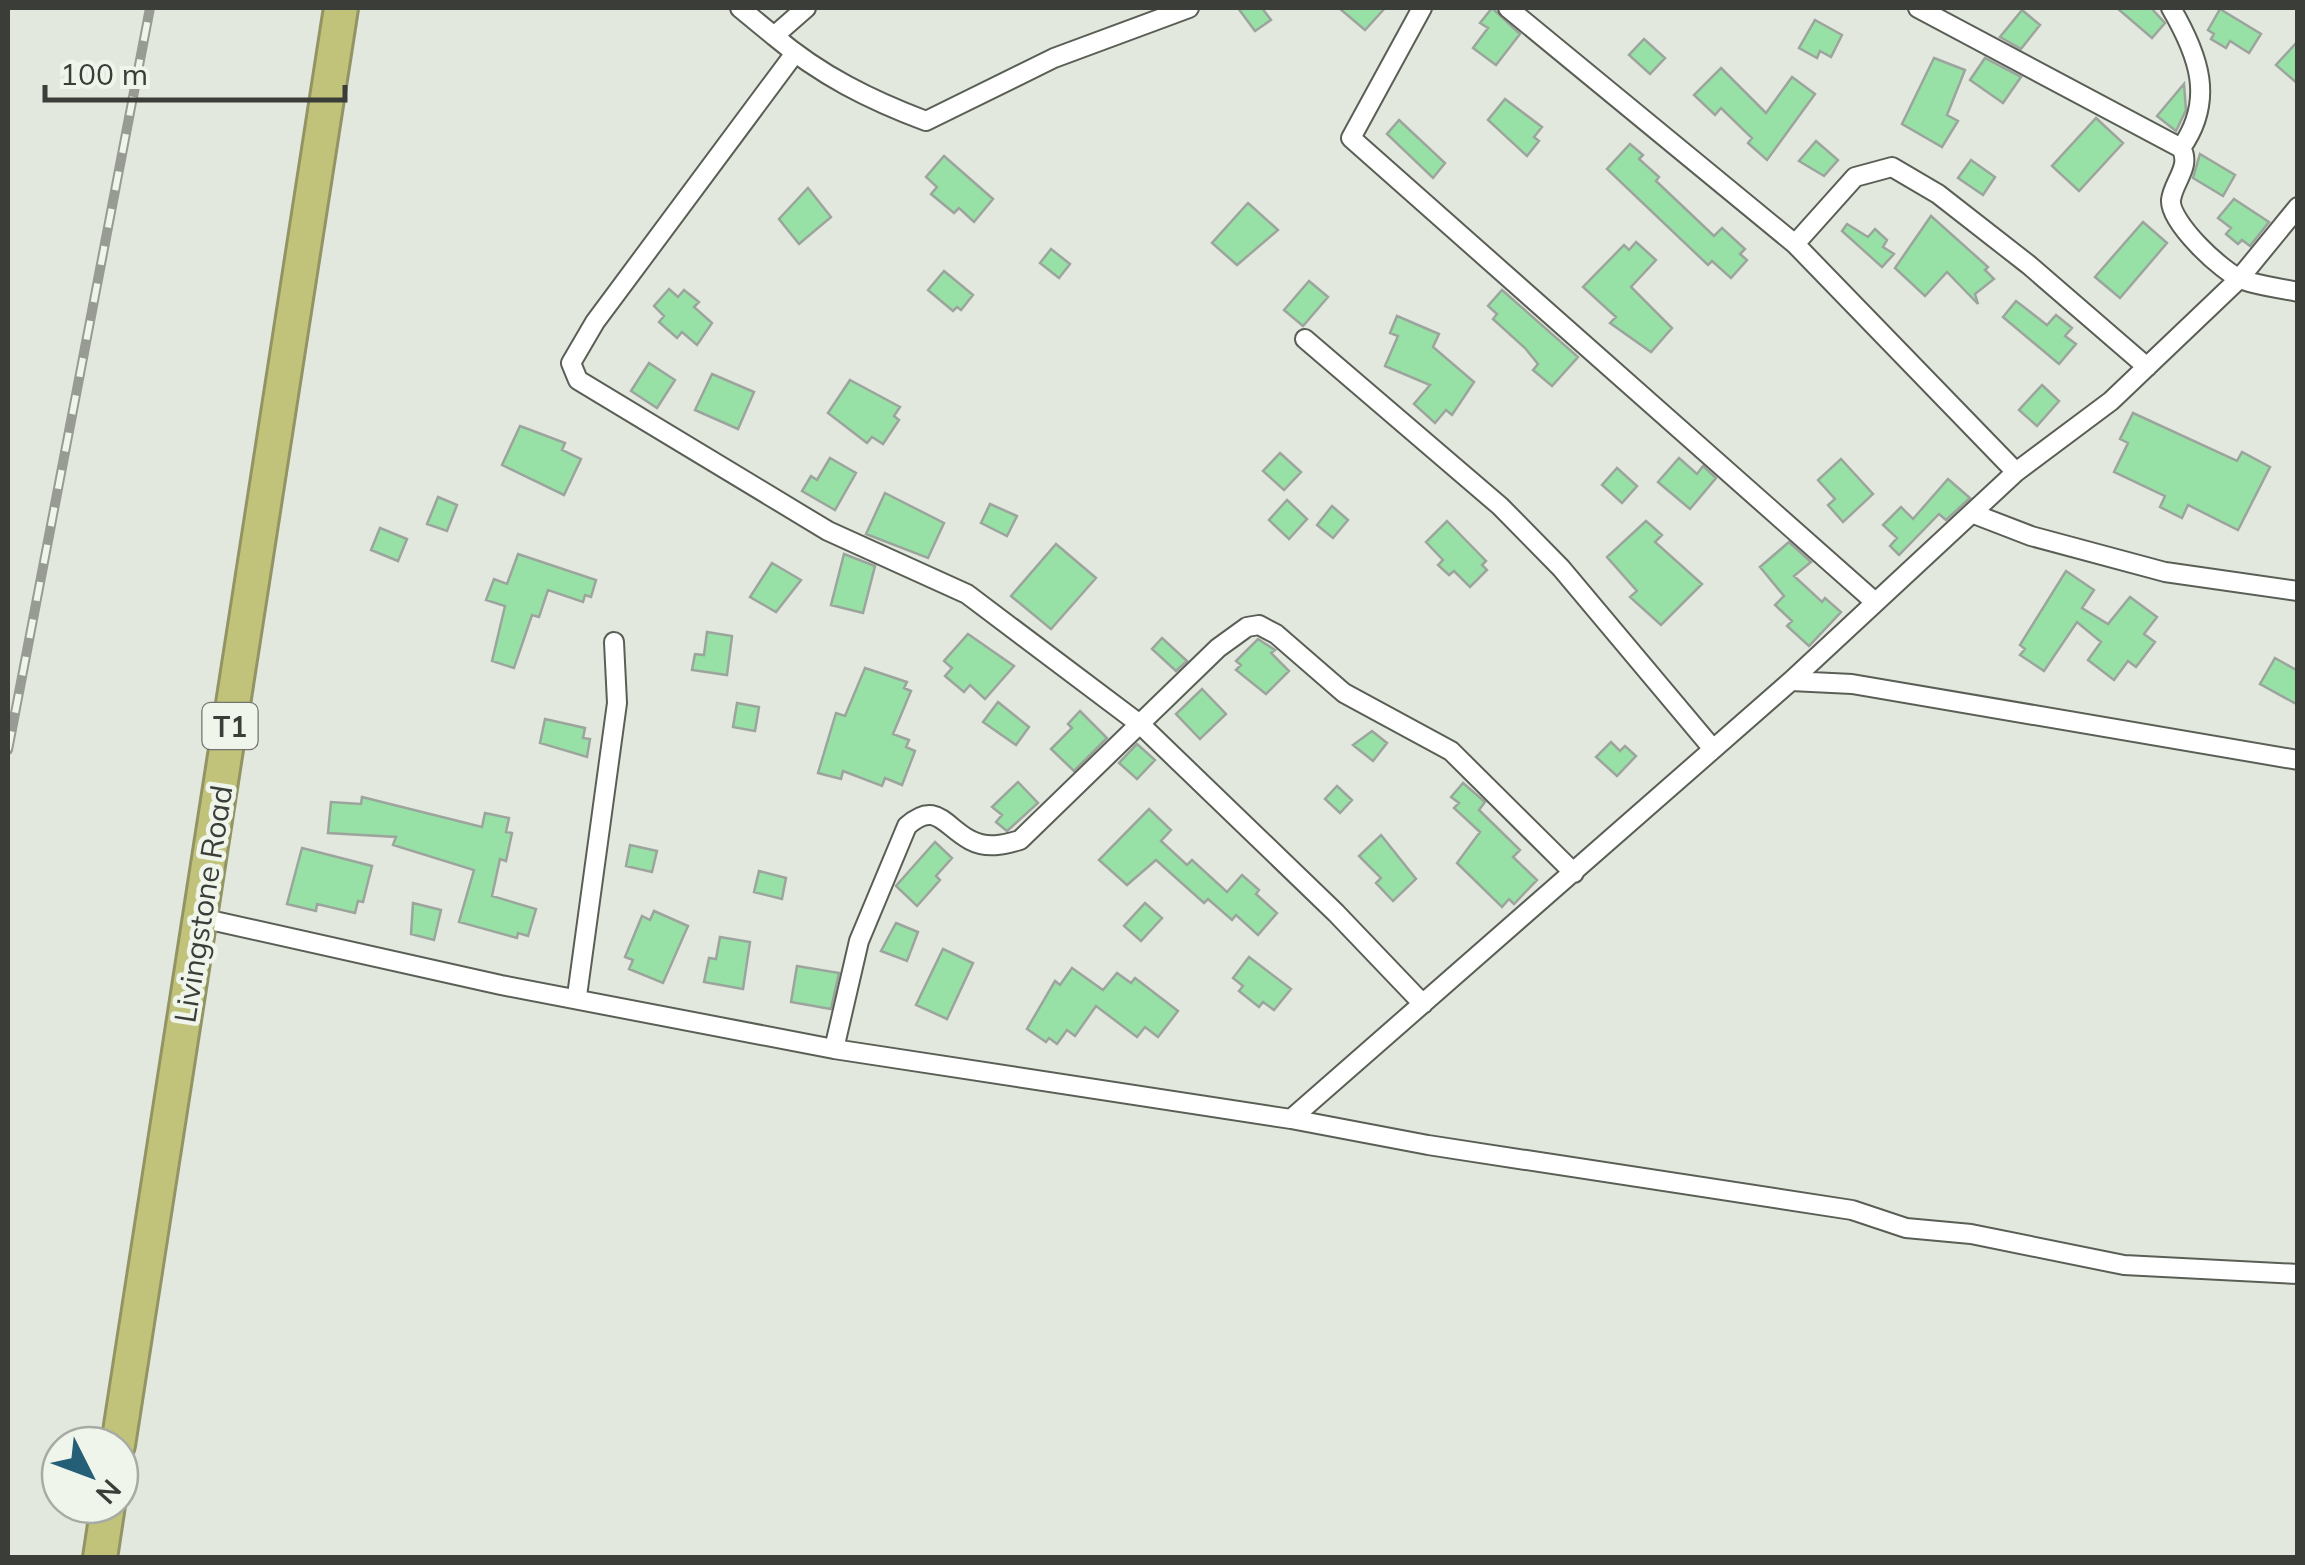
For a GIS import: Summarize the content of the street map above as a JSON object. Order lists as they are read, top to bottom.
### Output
{
  "streets": {
    "highway": ["T1", "Livingstone Road"]
  },
  "scale_bar": "100 m",
  "north": "bottom right"
}
